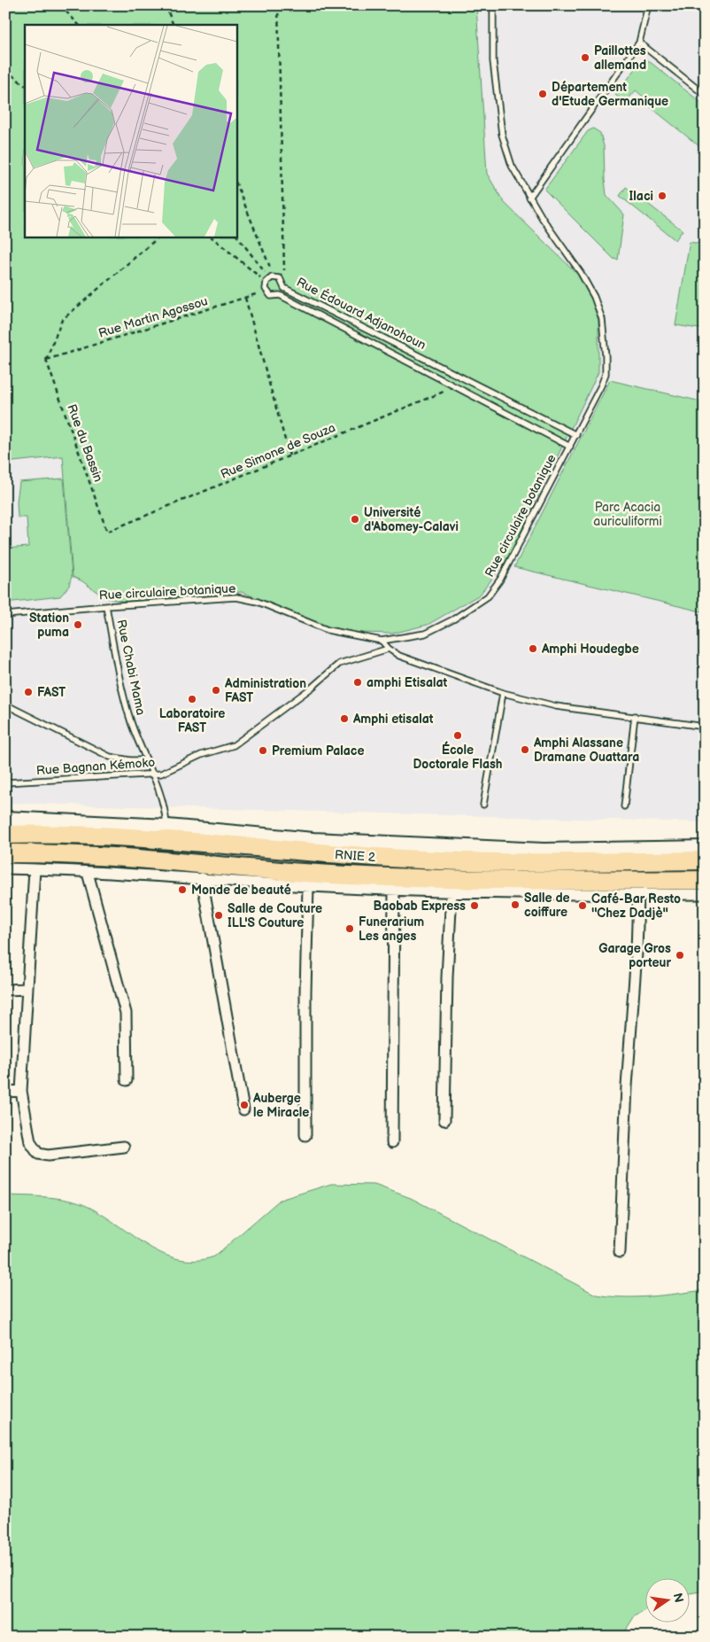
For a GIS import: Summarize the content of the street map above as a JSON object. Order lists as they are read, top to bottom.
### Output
{
  "streets": {
    "highway": ["RNIE 2"],
    "lane": [
      "Rue Édouard Adjanohoun",
      "Rue circulaire botanique",
      "Rue Chabi Mama",
      "Rue Bagnan Kémoko"
    ],
    "path": ["Rue Martin Agossou", "Rue du Bassin", "Rue Simone de Souza"]
  },
  "crossings": [
    ["Rue Édouard Adjanohoun", "Rue Martin Agossou"],
    ["Rue Édouard Adjanohoun", "Rue Simone de Souza"],
    ["Rue Édouard Adjanohoun", "Rue circulaire botanique"],
    ["Rue Martin Agossou", "Rue du Bassin"],
    ["Rue du Bassin", "Rue Simone de Souza"],
    ["Rue circulaire botanique", "Rue Chabi Mama"],
    ["Rue Chabi Mama", "Rue Bagnan Kémoko"],
    ["Rue Chabi Mama", "RNIE 2"]
  ],
  "parks": ["Parc Acacia auriculiformi"],
  "places": [
    "Paillottes allemand",
    "Département d'Etude Germanique",
    "Ilaci",
    "Université d'Abomey-Calavi",
    "Station puma",
    "Amphi Houdegbe",
    "amphi Etisalat",
    "Administration FAST",
    "FAST",
    "Laboratoire FAST",
    "Amphi etisalat",
    "École Doctorale Flash",
    "Amphi Alassane Dramane Ouattara",
    "Premium Palace",
    "Monde de beauté",
    "Salle de coiffure",
    "Baobab Express",
    "Café-Bar Resto ''Chez Dadjè''",
    "Salle de Couture ILL'S Couture",
    "Funerarium Les anges",
    "Garage Gros porteur",
    "Auberge le Miracle"
  ],
  "north": "right"
}
